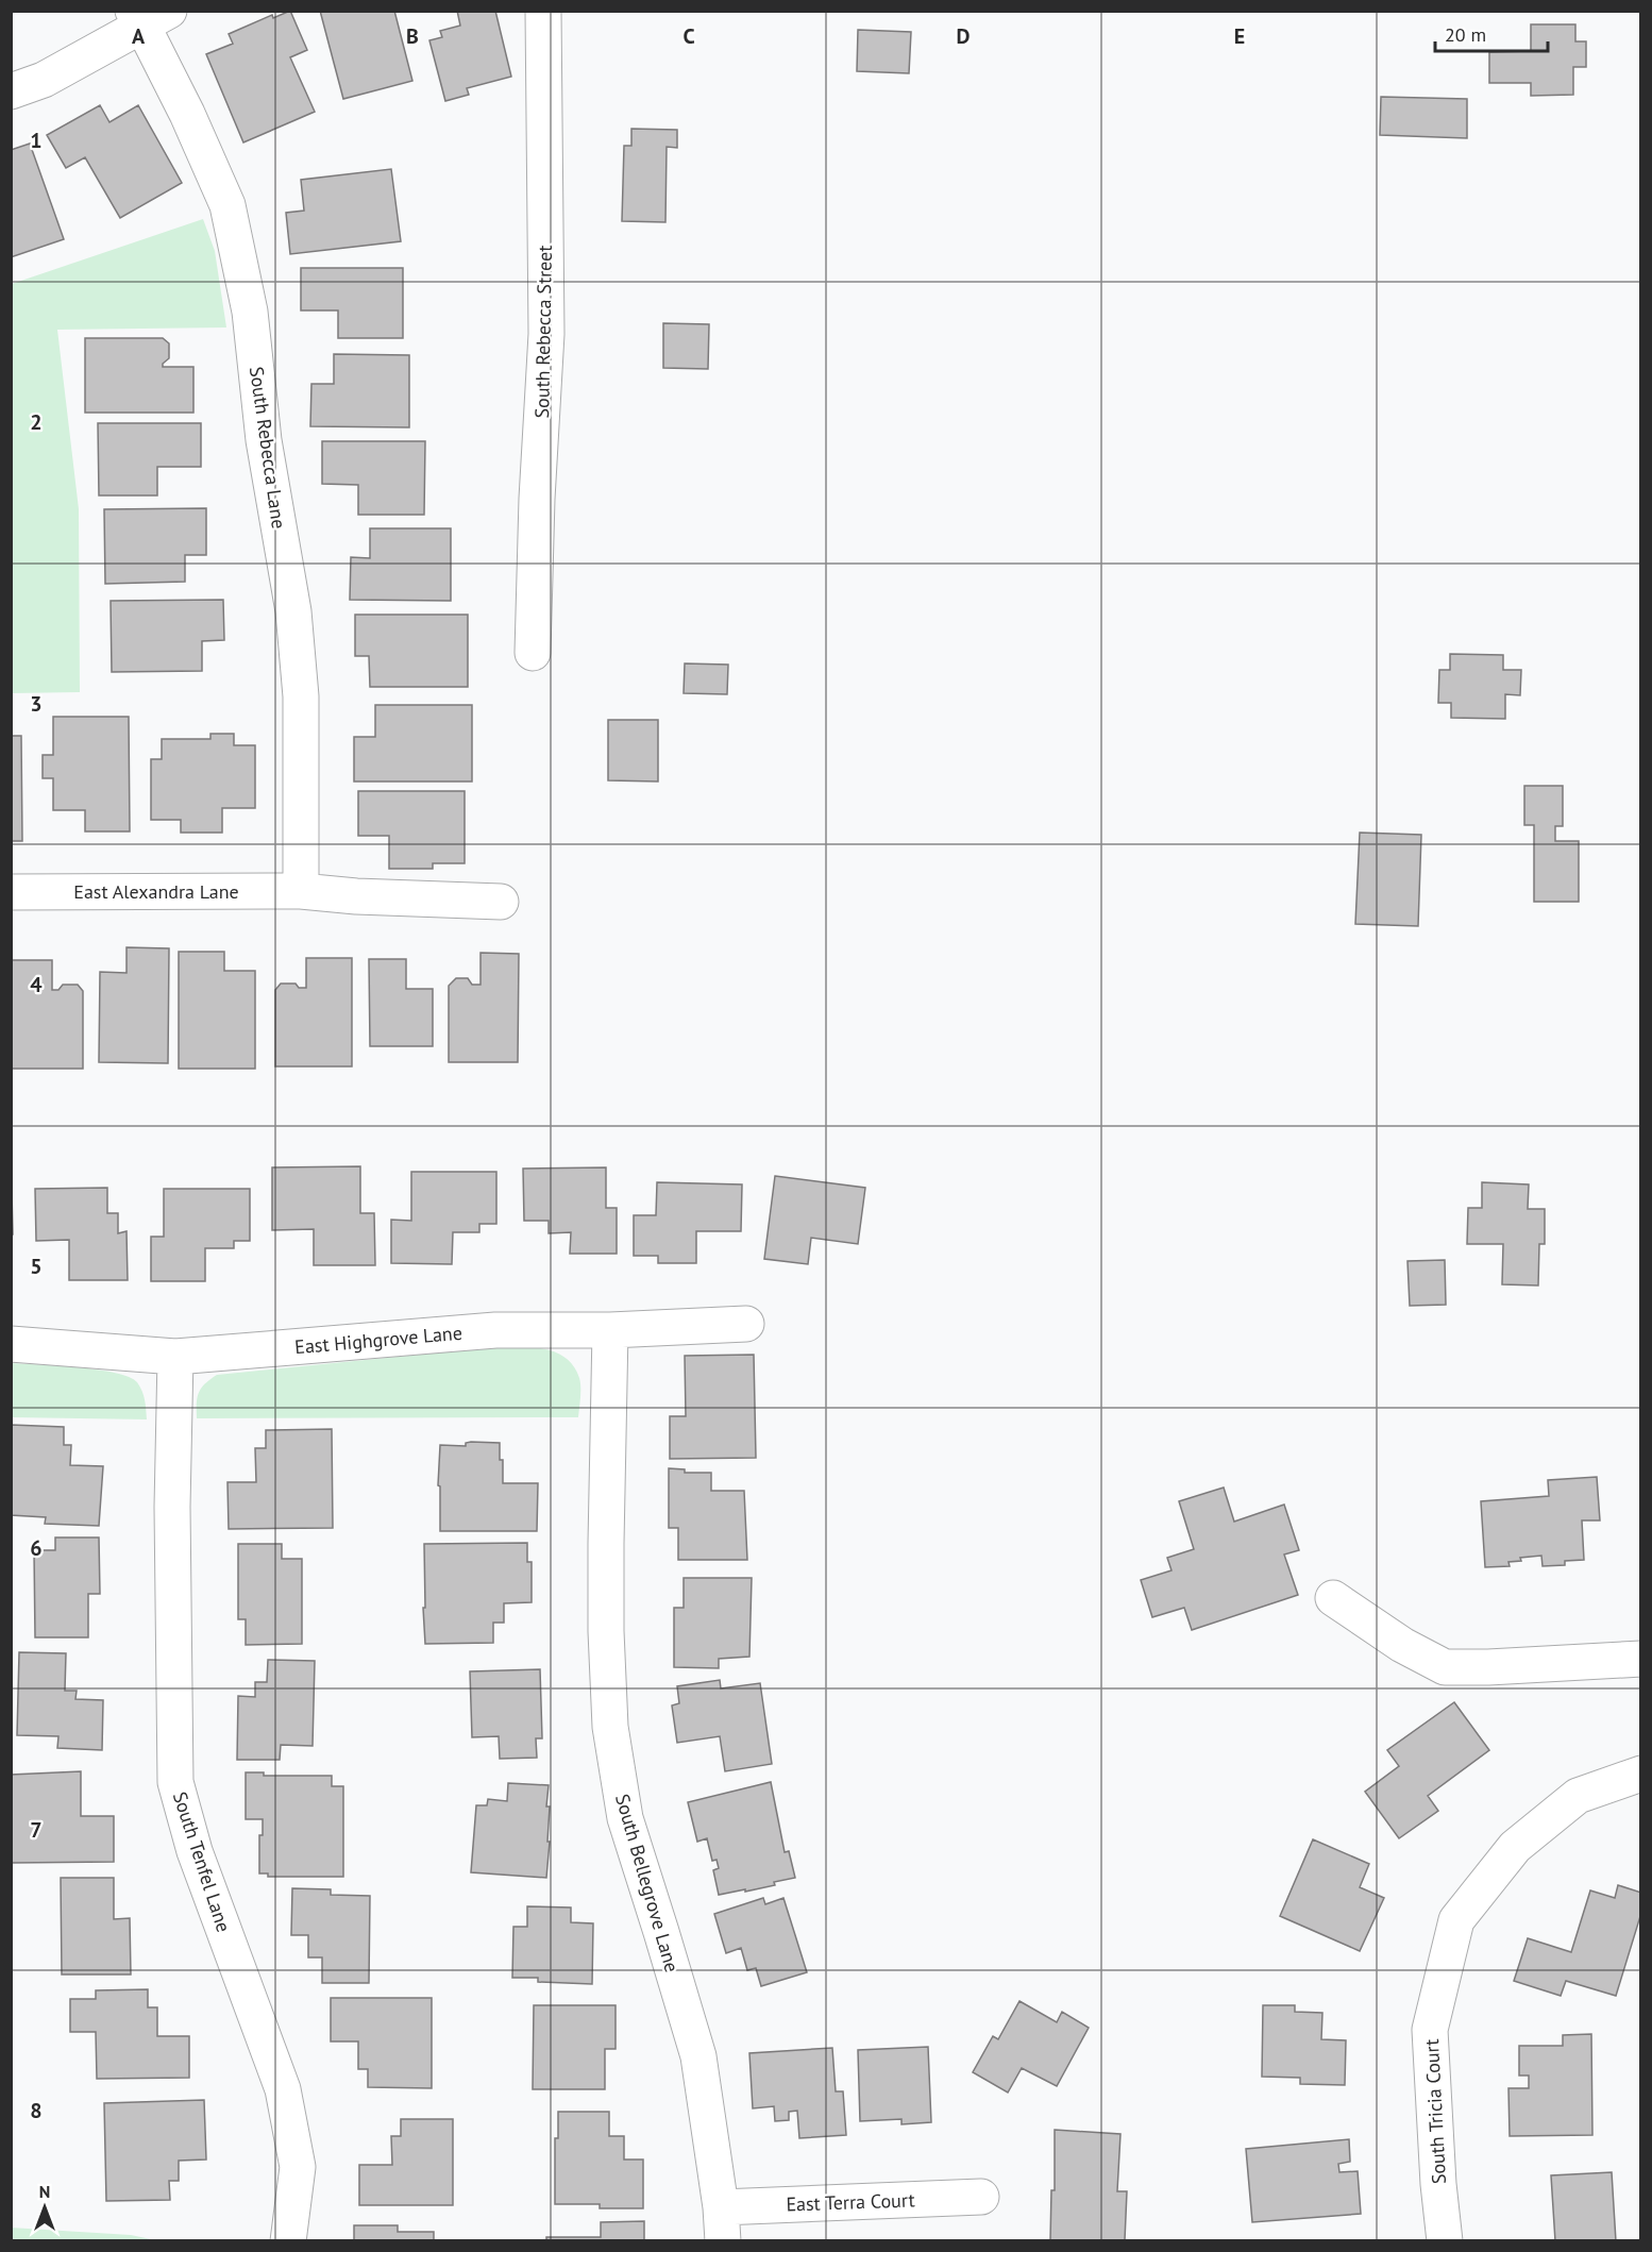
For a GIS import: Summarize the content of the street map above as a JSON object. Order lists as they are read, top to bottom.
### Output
{
  "streets": {
    "street": [
      "South Rebecca Street",
      "South Rebecca Lane",
      "East Alexandra Lane",
      "East Highgrove Lane",
      "South Tenfel Lane",
      "South Bellegrove Lane",
      "South Tricia Court",
      "East Terra Court"
    ]
  },
  "crossings": [
    ["South Rebecca Lane", "East Alexandra Lane"],
    ["East Highgrove Lane", "South Tenfel Lane"],
    ["East Highgrove Lane", "South Bellegrove Lane"],
    ["South Bellegrove Lane", "East Terra Court"]
  ],
  "scale_bar": "20 m",
  "north": "top",
  "grid": {
    "columns": [
      "A",
      "B",
      "C",
      "D",
      "E"
    ],
    "rows": [
      "1",
      "2",
      "3",
      "4",
      "5",
      "6",
      "7",
      "8"
    ]
  }
}
